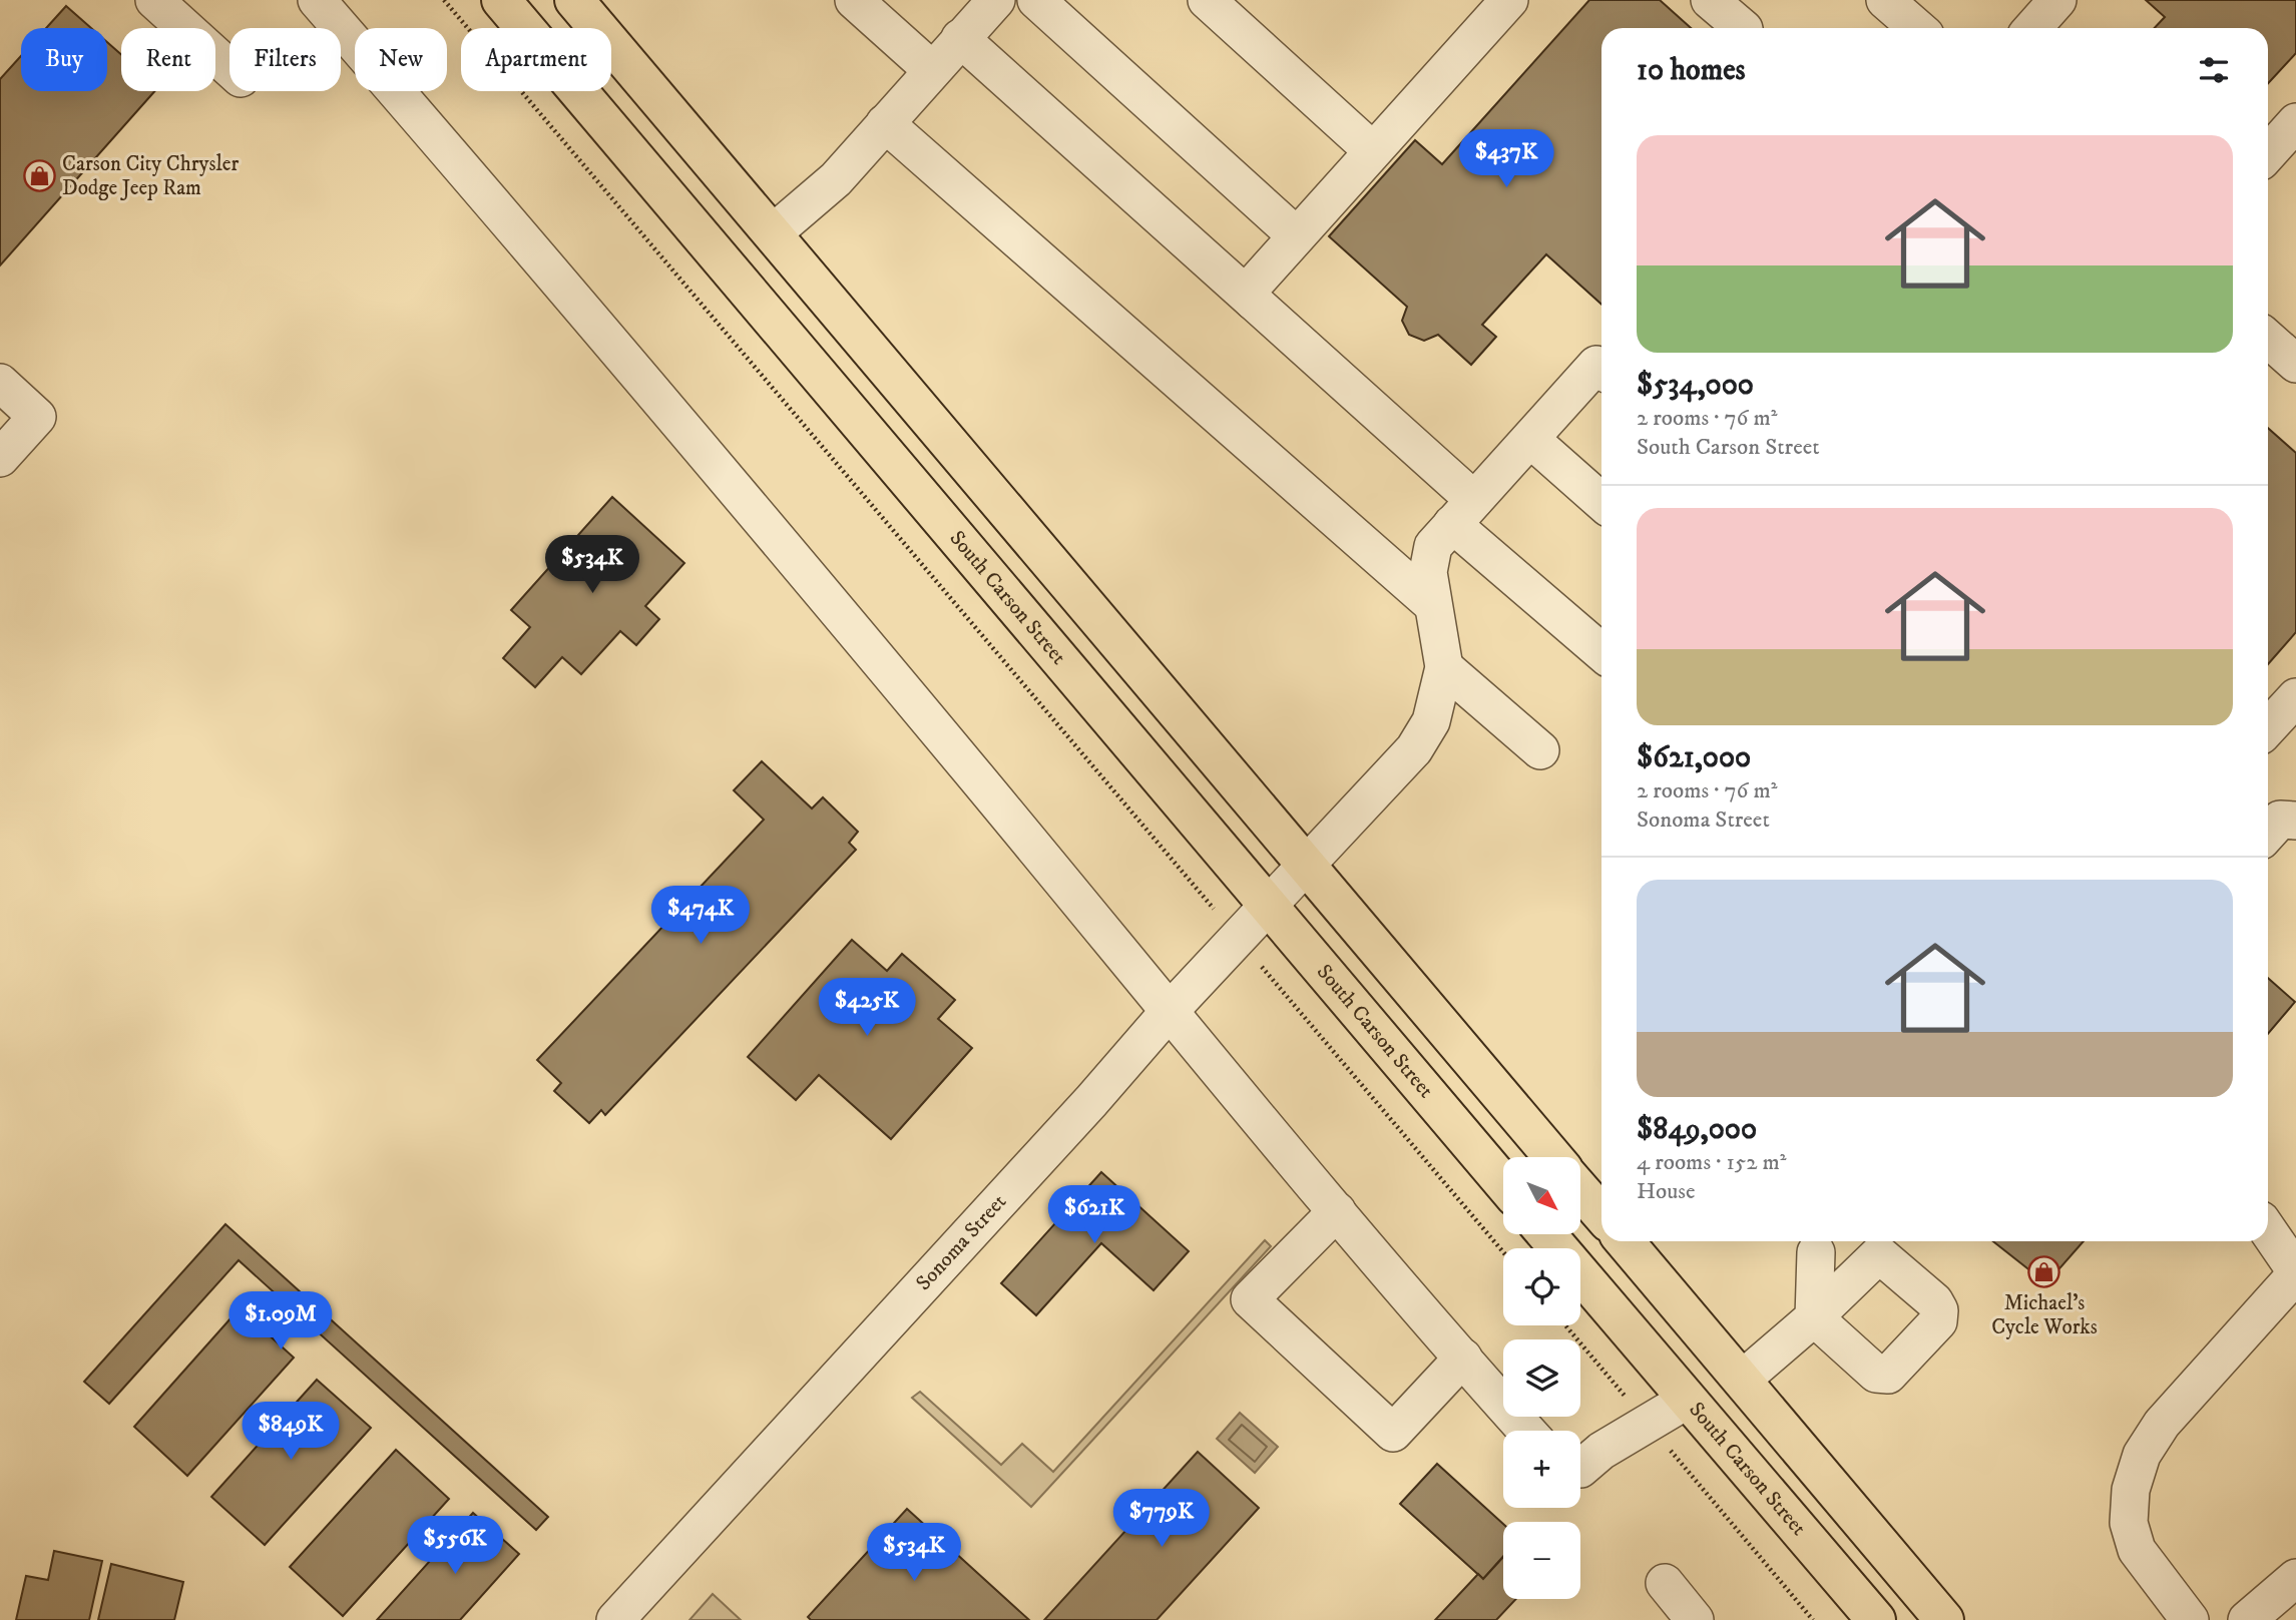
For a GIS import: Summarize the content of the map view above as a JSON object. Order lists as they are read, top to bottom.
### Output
{
  "streets": {
    "main road": ["South Carson Street"],
    "street": ["Sonoma Street"]
  },
  "crossings": [
    ["South Carson Street", "Sonoma Street"]
  ],
  "places": {
    "shop": ["Carson City Chrysler Dodge Jeep Ram", "Michael's Cycle Works"]
  },
  "north": "bottom right",
  "page": {
    "chip": [
      "Buy",
      "Rent",
      "Filters",
      "New",
      "Apartment"
    ],
    "heading": "10 homes",
    "list": [
      {
        "name": "$534,000",
        "note": "2 rooms · 76 m² · South Carson Street"
      },
      {
        "name": "$621,000",
        "note": "2 rooms · 76 m² · Sonoma Street"
      },
      {
        "name": "$849,000",
        "note": "4 rooms · 152 m² · House"
      }
    ],
    "price": [
      "$437K",
      "$534K",
      "$474K",
      "$425K",
      "$621K",
      "$1.09M",
      "$849K",
      "$779K",
      "$556K",
      "$534K"
    ],
    "map_buttons": ["+", "−"]
  }
}
